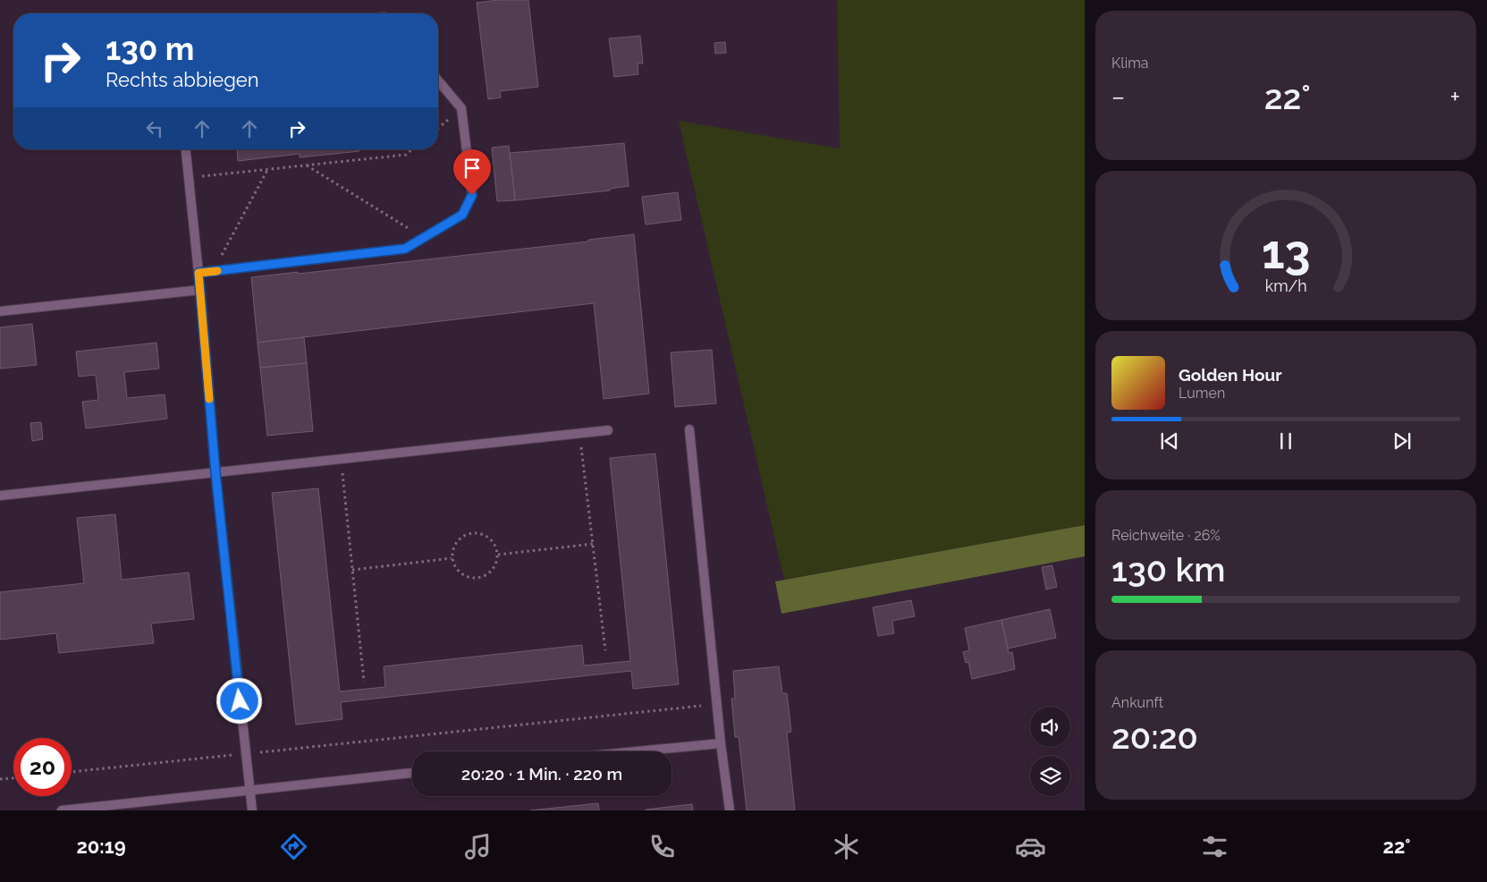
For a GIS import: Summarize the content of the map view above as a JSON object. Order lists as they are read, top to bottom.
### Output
{
  "page": {
    "tile": [
      "Klima",
      ["Reichweite · 26%", "130 km"],
      ["Ankunft", "20:20"]
    ],
    "turn": ["130 m", "Rechts abbiegen"],
    "heat": ["−", "22°", "+"],
    "song": ["Golden Hour", "Lumen"],
    "limit": "20",
    "trip": "20:20 · 1 Min. · 220 m",
    "tabs": ["20:19", "22°"],
    "gauge": ["13", "km/h"]
  }
}
